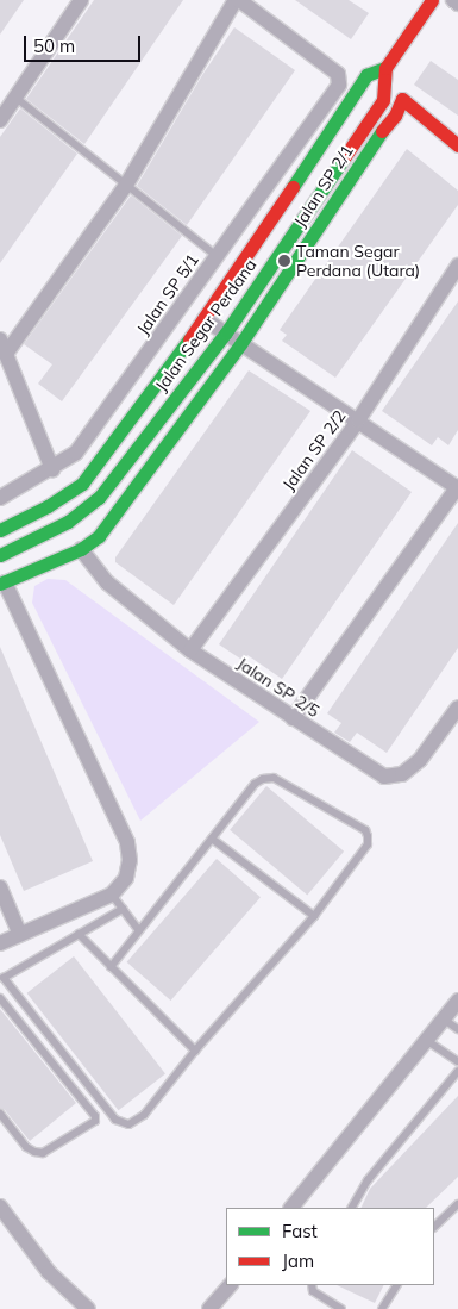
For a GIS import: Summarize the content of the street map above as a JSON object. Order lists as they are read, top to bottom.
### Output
{
  "streets": {
    "street": [
      "Jalan SP 2/1",
      "Jalan SP 5/1",
      "Jalan Segar Perdana",
      "Jalan SP 2/2",
      "Jalan SP 2/5"
    ]
  },
  "crossings": [
    ["Jalan SP 2/1", "Jalan SP 2/5"],
    ["Jalan SP 2/2", "Jalan SP 2/5"]
  ],
  "places": ["Taman Segar Perdana (Utara)"],
  "legend": ["Fast", "Jam"],
  "scale_bar": "50 m"
}
